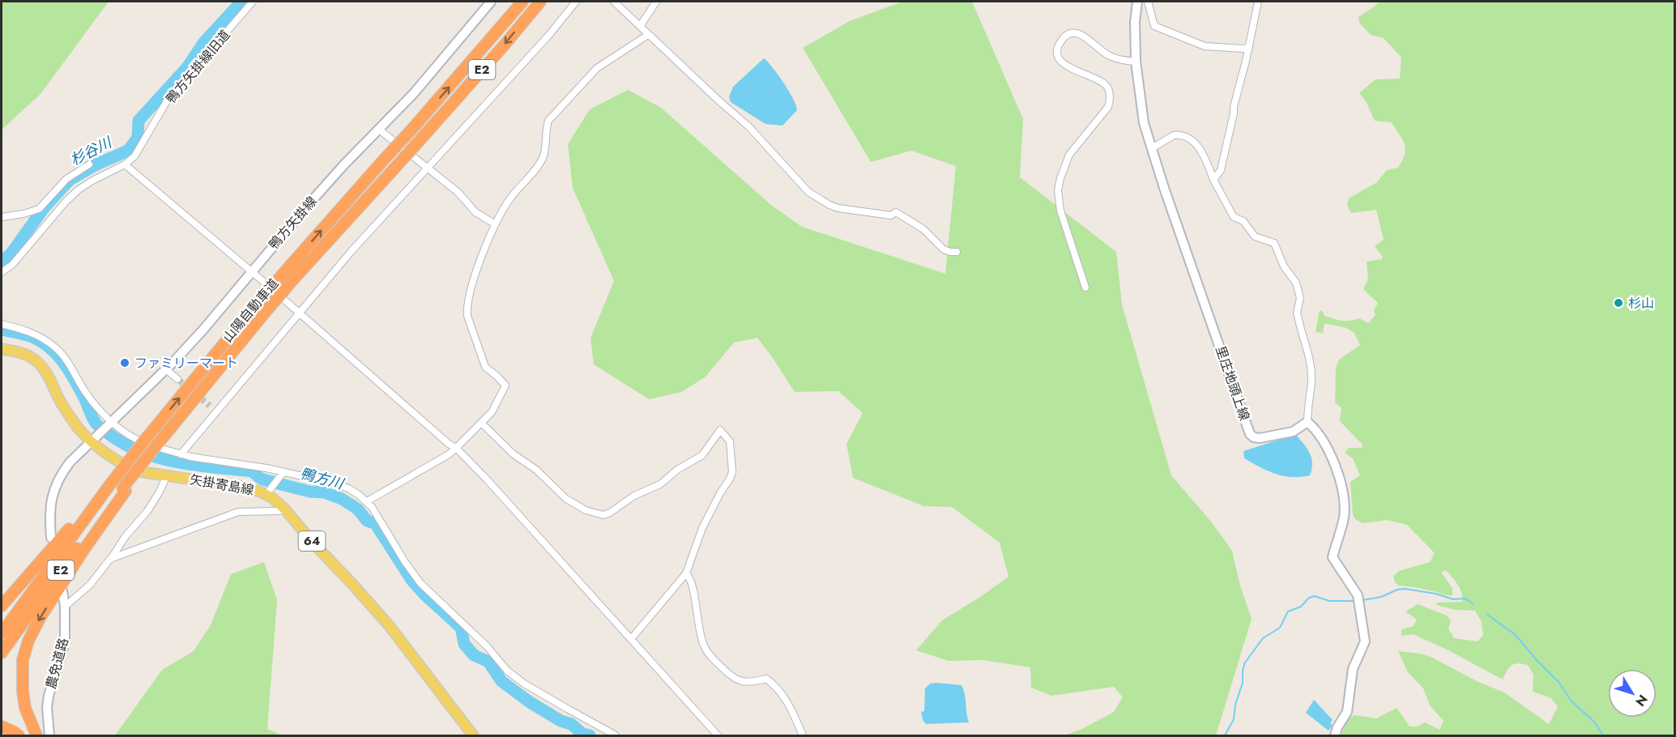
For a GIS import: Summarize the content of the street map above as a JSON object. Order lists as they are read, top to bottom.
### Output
{
  "streets": {
    "highway": ["E2", "山陽自動車道"],
    "main road": [
      "鴨方矢掛線",
      "里庄地頭上線",
      "矢掛寄島線",
      "64",
      "農免道路"
    ],
    "street": ["鴨方矢掛線旧道"]
  },
  "crossings": [
    ["鴨方矢掛線", "矢掛寄島線"]
  ],
  "water": ["杉谷川", "鴨方川"],
  "places": ["杉山", "ファミリーマート"],
  "north": "bottom right"
}
